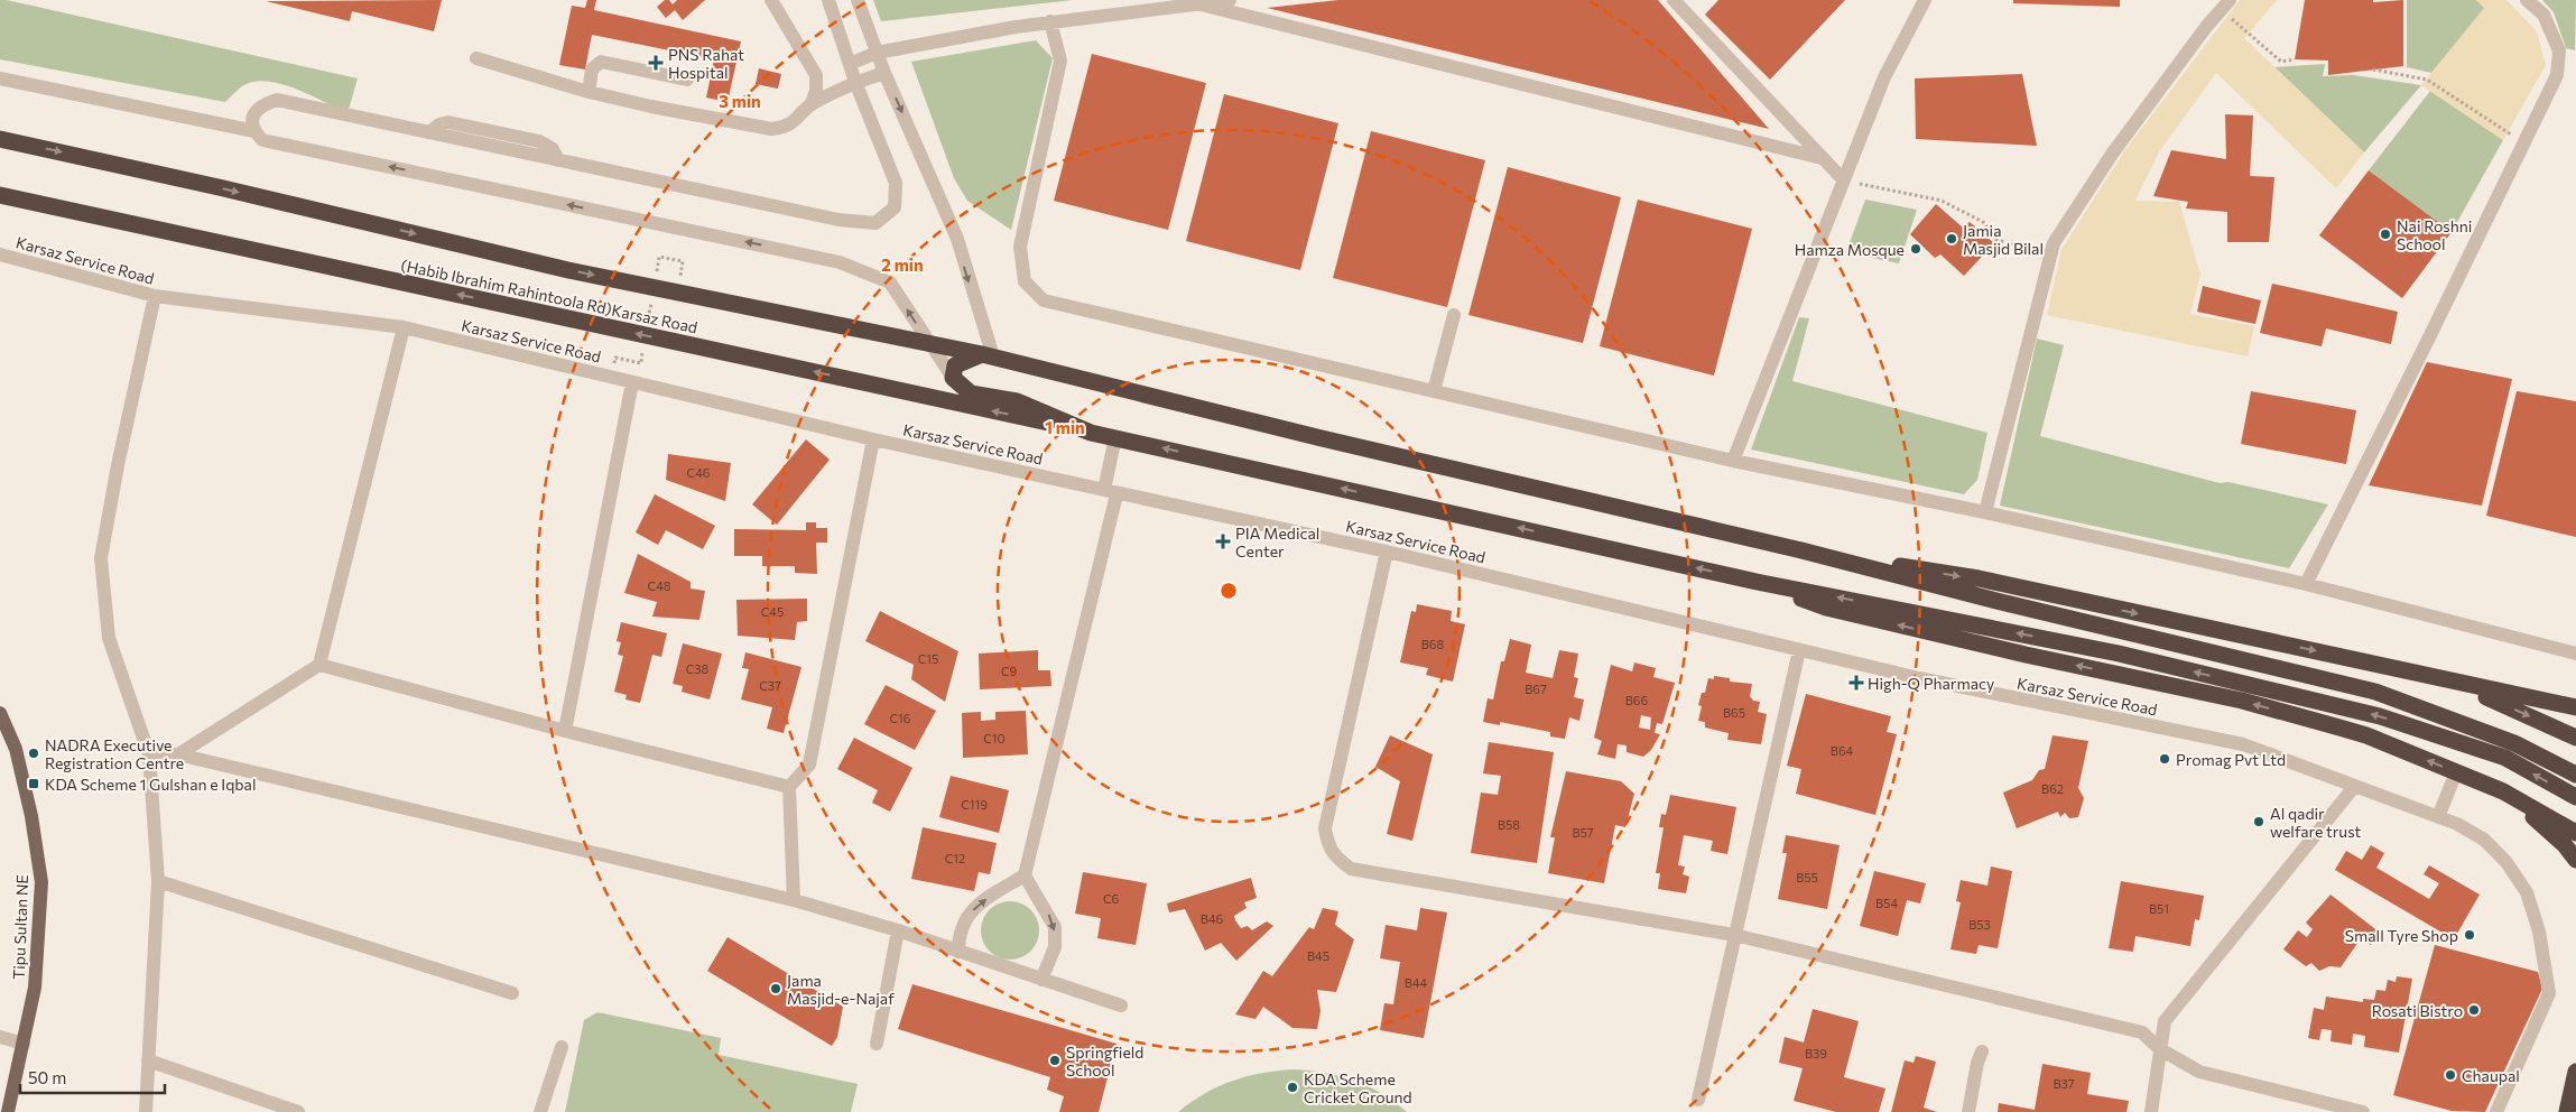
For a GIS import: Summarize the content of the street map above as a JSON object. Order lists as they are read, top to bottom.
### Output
{
  "streets": {
    "highway": ["(Habib Ibrahim Rahintoola Rd)Karsaz Road"],
    "main road": ["Tipu Sultan NE"],
    "street": ["Karsaz Service Road"]
  },
  "places": {
    "health": ["PNS Rahat Hospital", "PIA Medical Center", "High-Q Pharmacy"],
    "other": [
      "Nai Roshni School",
      "Jamia Masjid Bilal",
      "Hamza Mosque",
      "NADRA Executive Registration Centre",
      "Promag Pvt Ltd",
      "Al qadir welfare trust",
      "Small Tyre Shop",
      "Jama Masjid-e-Najaf",
      "Rosati Bistro",
      "Springfield School",
      "Chaupal",
      "KDA Scheme Cricket Ground"
    ],
    "transit": ["KDA Scheme 1 Gulshan e Iqbal"]
  },
  "house_numbers": [
    "C46",
    "C48",
    "C45",
    "B68",
    "C15",
    "C38",
    "C9",
    "C37",
    "B67",
    "B66",
    "B65",
    "C16",
    "C10",
    "B64",
    "B62",
    "C119",
    "B58",
    "B57",
    "C12",
    "B55",
    "C6",
    "B54",
    "B51",
    "B46",
    "B53",
    "B45",
    "B44",
    "B39",
    "B37"
  ],
  "scale_bar": "50 m",
  "rings": ["3 min", "2 min", "1 min"]
}
